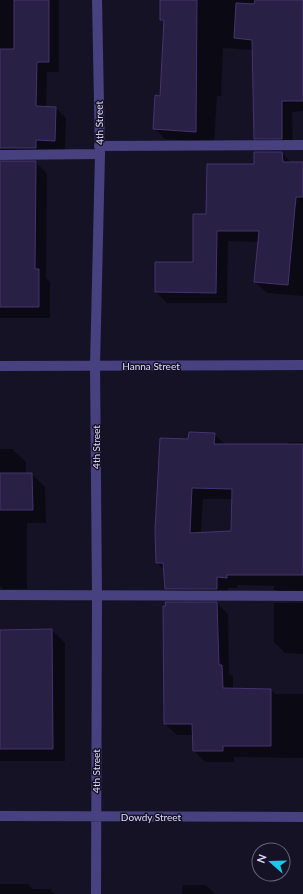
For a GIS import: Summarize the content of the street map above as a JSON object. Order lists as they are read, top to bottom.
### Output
{
  "streets": {
    "street": ["4th Street", "Hanna Street", "Dowdy Street"]
  },
  "crossings": [
    ["4th Street", "Hanna Street"],
    ["4th Street", "Dowdy Street"]
  ],
  "north": "left"
}
